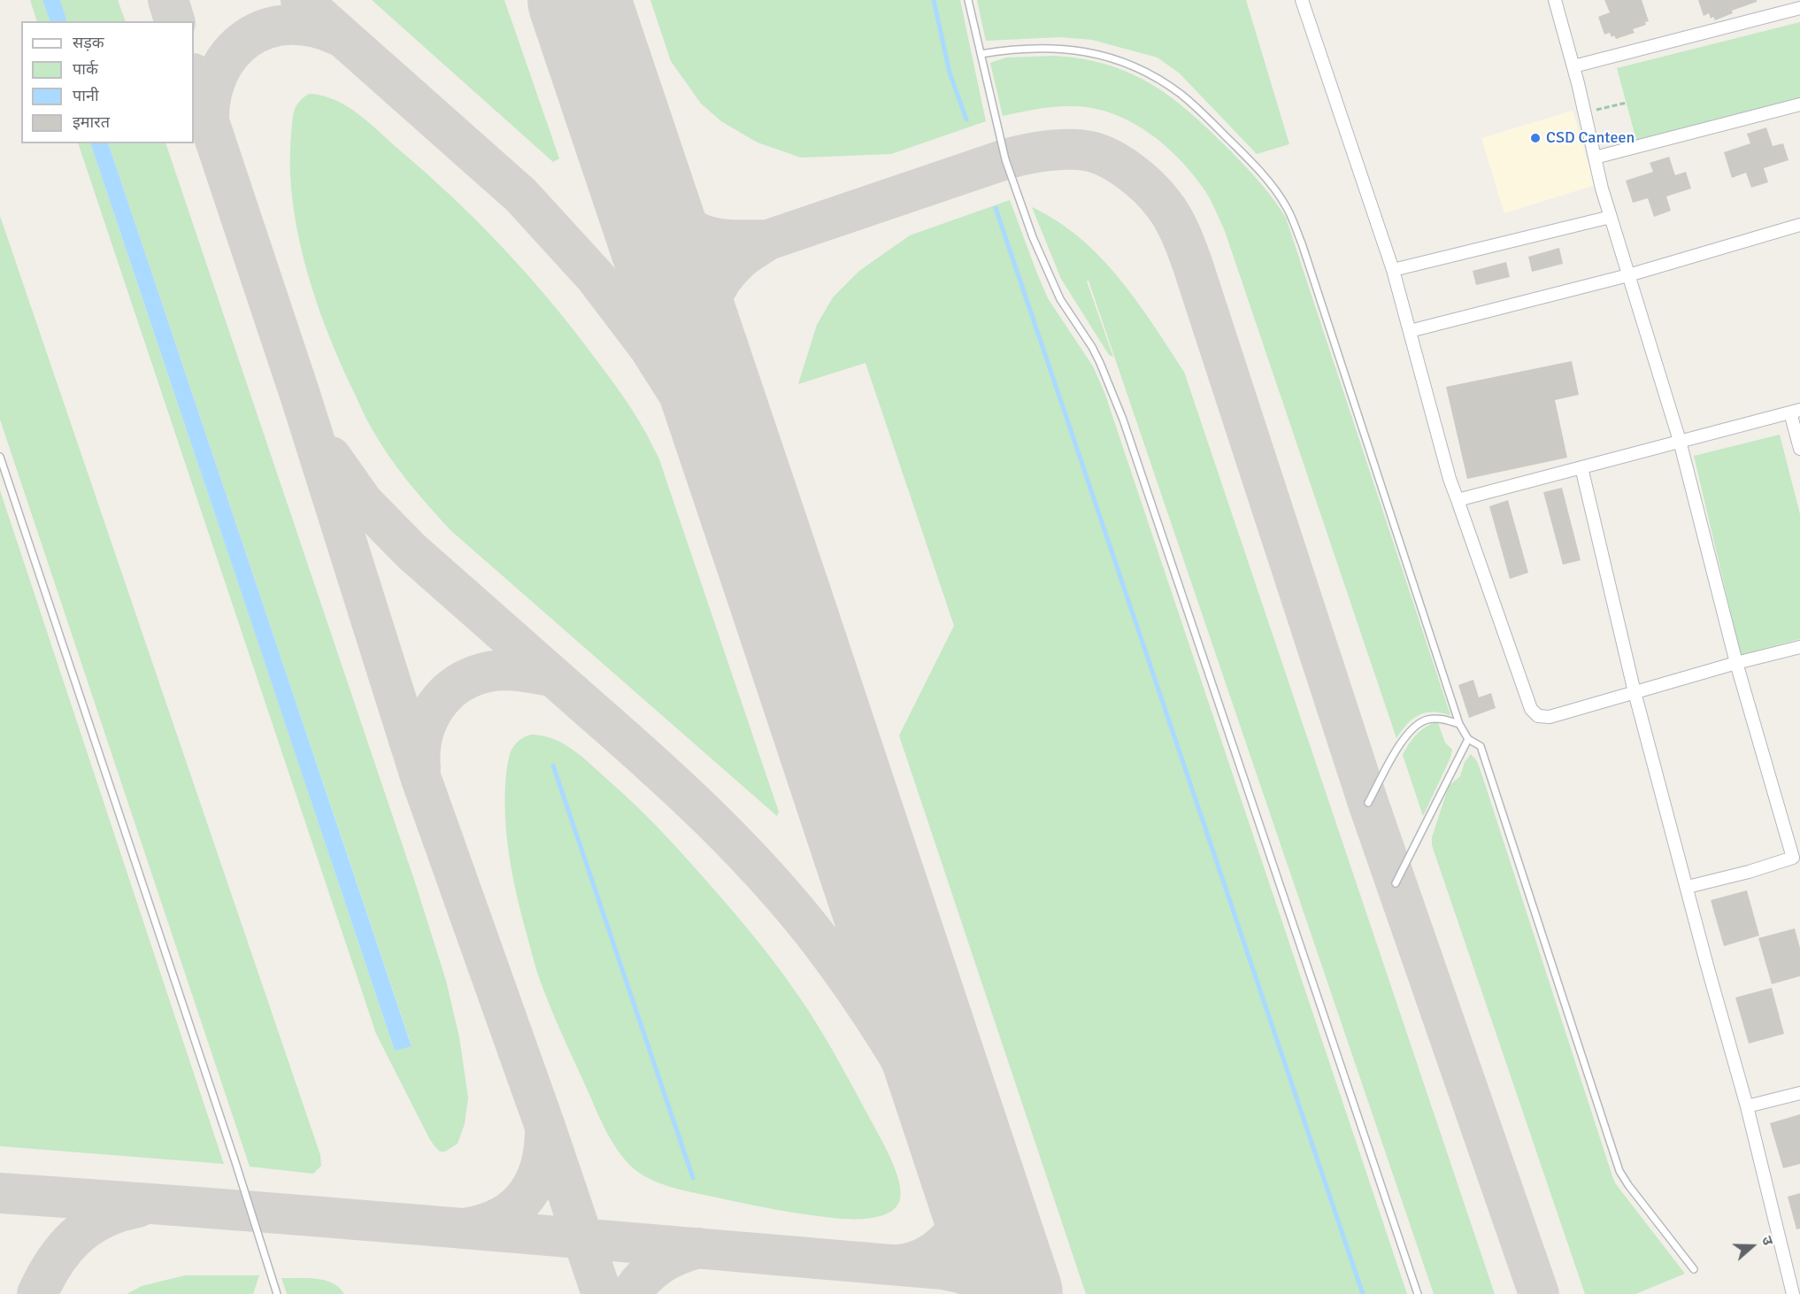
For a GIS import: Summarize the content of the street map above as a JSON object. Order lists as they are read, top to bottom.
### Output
{
  "places": ["CSD Canteen"],
  "legend": [
    "सड़क",
    "पार्क",
    "पानी",
    "इमारत"
  ],
  "north": "right"
}
